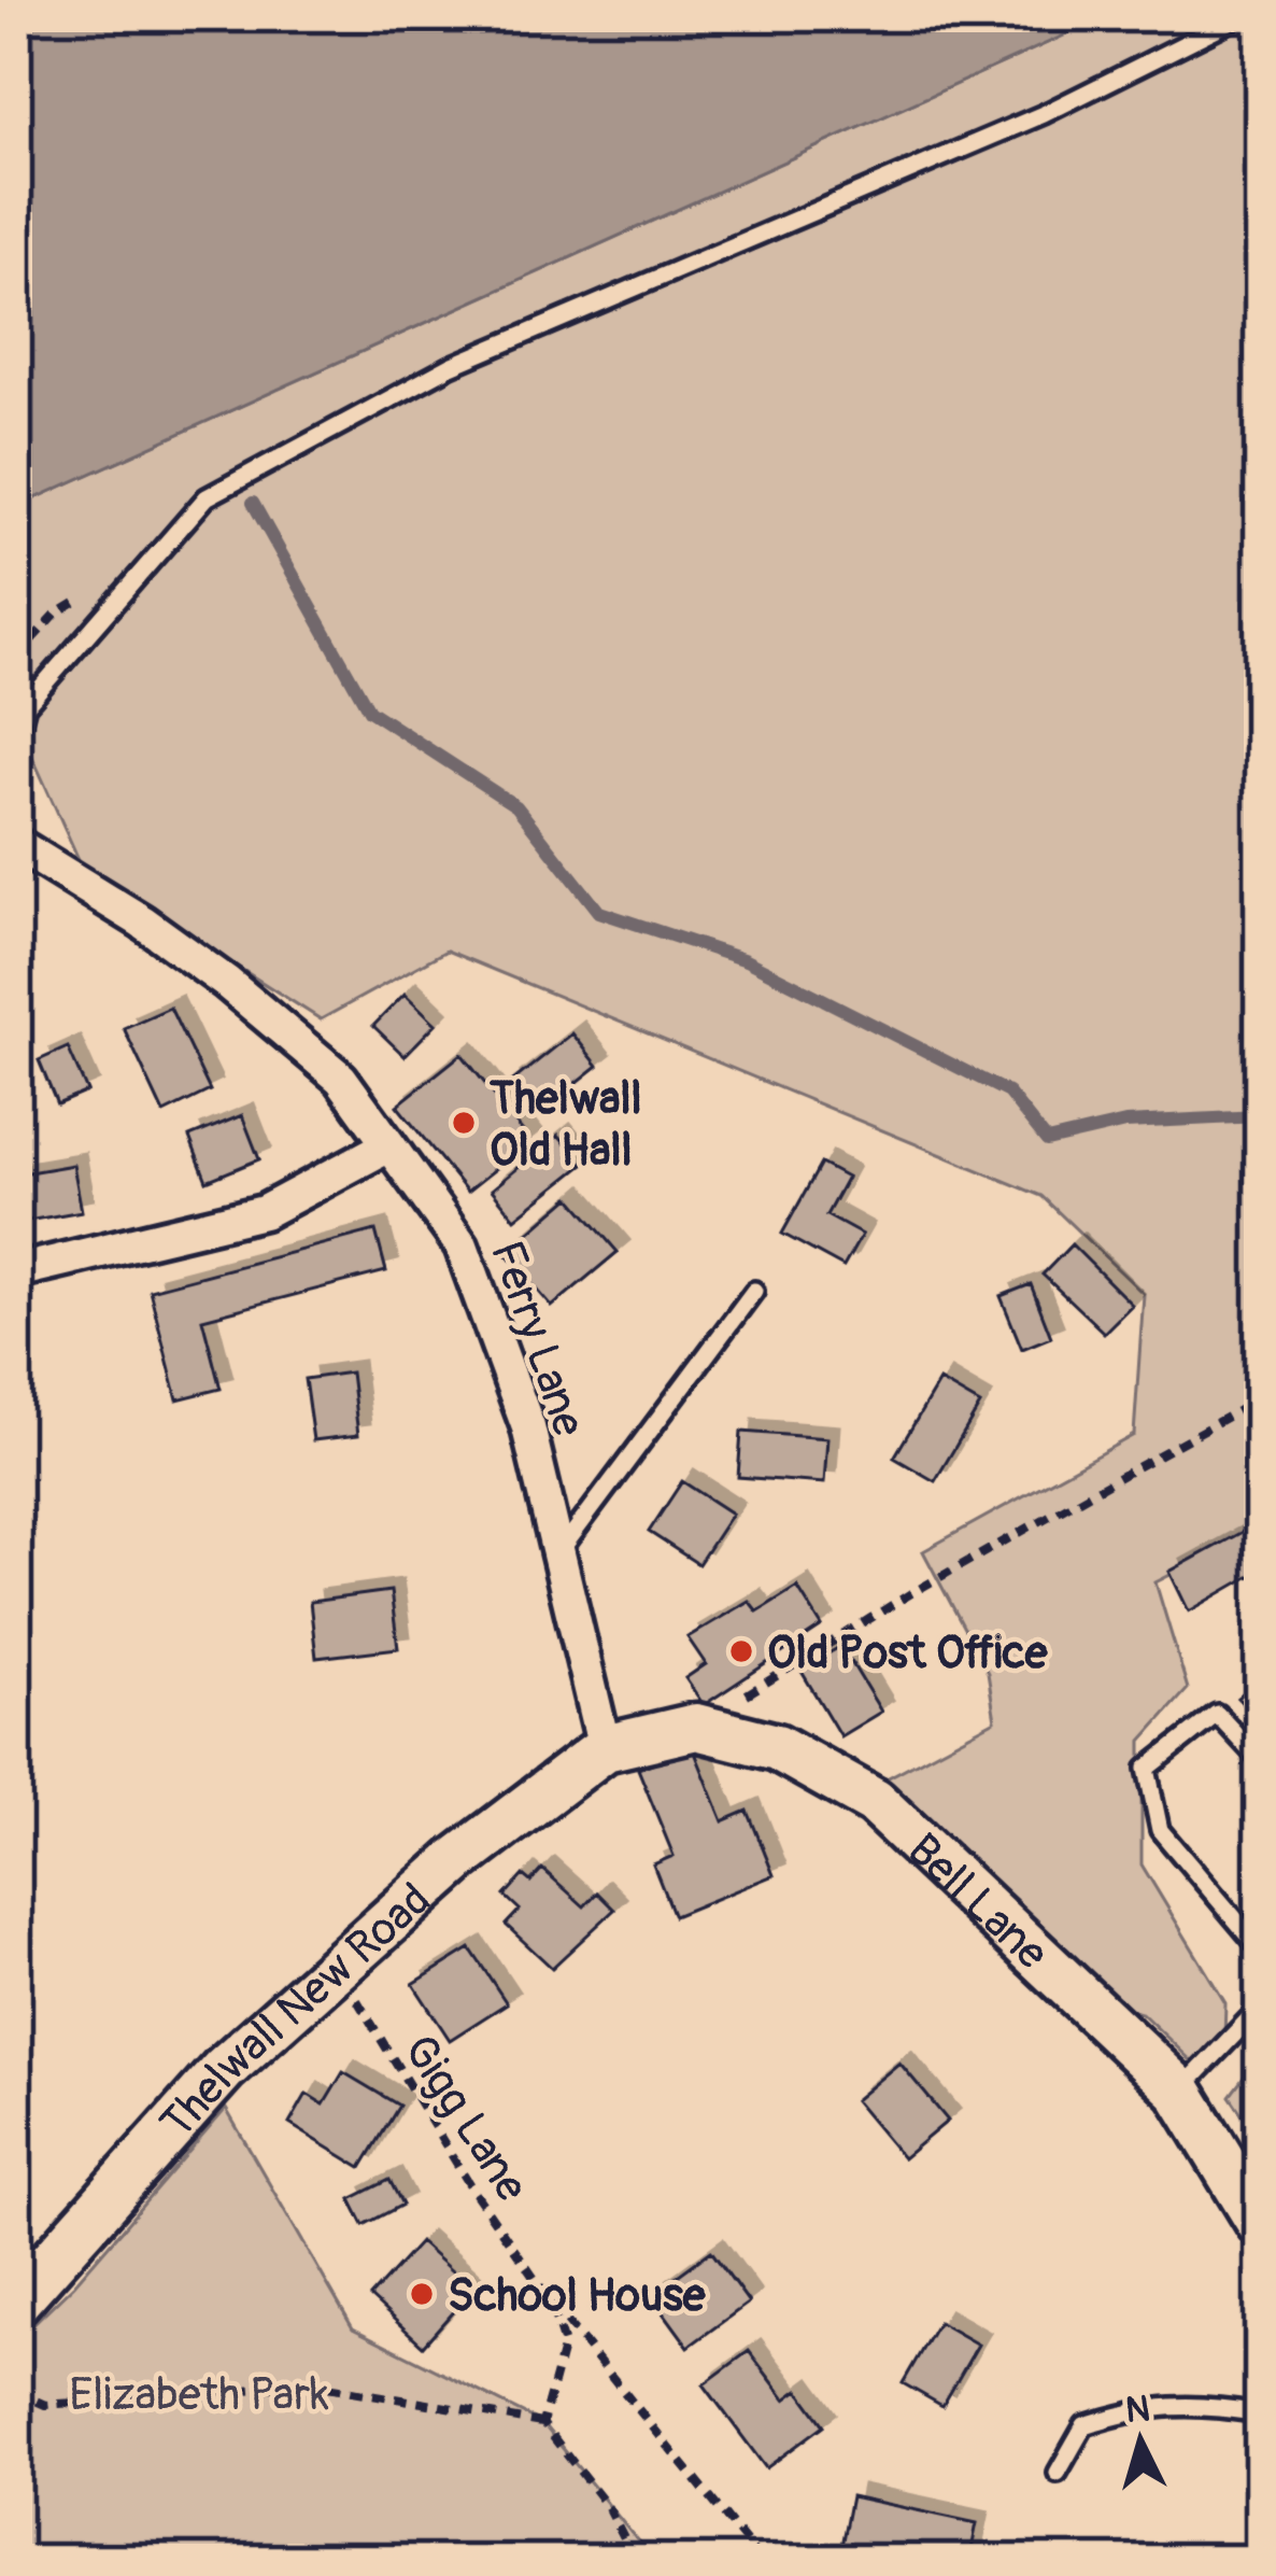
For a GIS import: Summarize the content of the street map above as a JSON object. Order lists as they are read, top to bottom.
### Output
{
  "streets": {
    "main road": ["Bell Lane", "Thelwall New Road"],
    "street": ["Ferry Lane"],
    "path": ["Gigg Lane"]
  },
  "crossings": [
    ["Ferry Lane", "Bell Lane"],
    ["Ferry Lane", "Thelwall New Road"],
    ["Bell Lane", "Thelwall New Road"],
    ["Thelwall New Road", "Gigg Lane"]
  ],
  "parks": ["Elizabeth Park"],
  "places": ["Thelwall Old Hall", "Old Post Office", "School House"],
  "north": "top"
}
